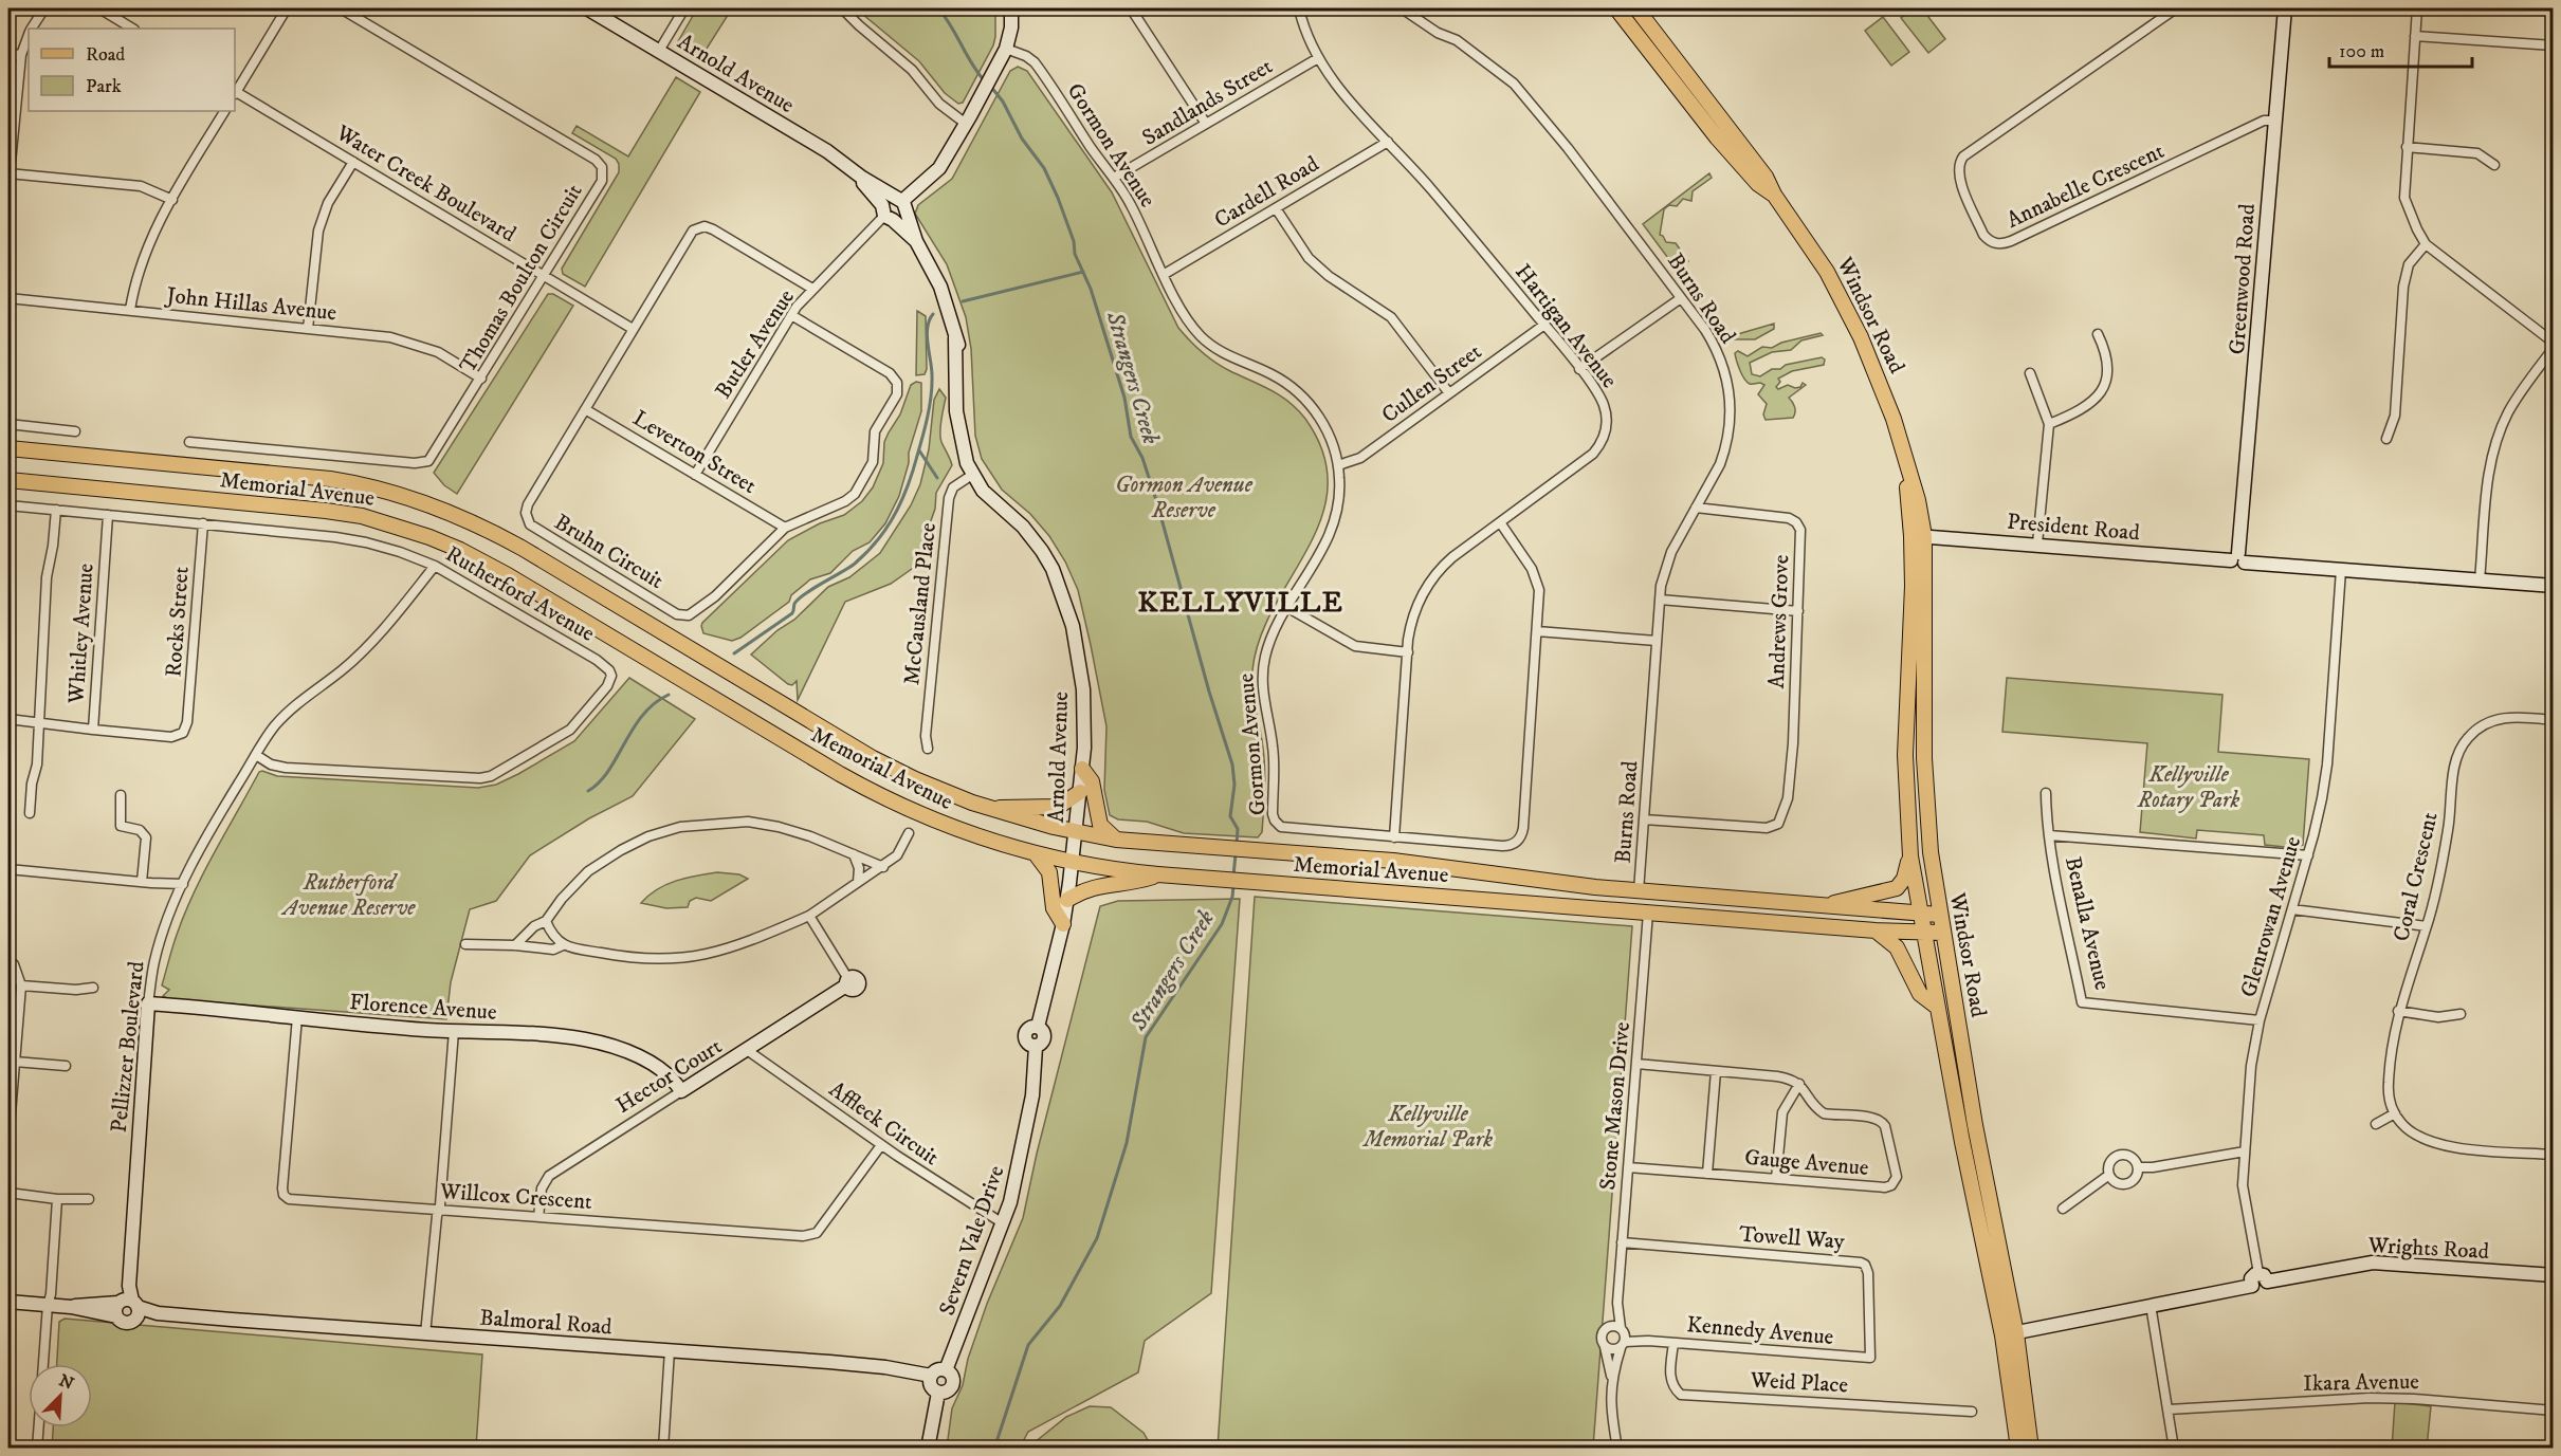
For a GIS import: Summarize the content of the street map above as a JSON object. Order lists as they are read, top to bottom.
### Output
{
  "streets": {
    "main road": ["Windsor Road", "Memorial Avenue"],
    "street": [
      "Arnold Avenue",
      "Sandlands Street",
      "Gormon Avenue",
      "Water Creek Boulevard",
      "Annabelle Crescent",
      "Cardell Road",
      "Thomas Boulton Circuit",
      "Greenwood Road",
      "Burns Road",
      "John Hillas Avenue",
      "Hartigan Avenue",
      "Butler Avenue",
      "Cullen Street",
      "Leverton Street",
      "President Road",
      "Bruhn Circuit",
      "Rutherford Avenue",
      "McCausland Place",
      "Rocks Street",
      "Andrews Grove",
      "Whitley Avenue",
      "Coral Crescent",
      "Glenrowan Avenue",
      "Benalla Avenue",
      "Florence Avenue",
      "Pellizzer Boulevard",
      "Hector Court",
      "Stone Mason Drive",
      "Affleck Circuit",
      "Gauge Avenue",
      "Willcox Crescent",
      "Towell Way",
      "Severn Vale Drive",
      "Wrights Road",
      "Balmoral Road",
      "Kennedy Avenue",
      "Weid Place",
      "Ikara Avenue"
    ]
  },
  "crossings": [
    ["Arnold Avenue", "Butler Avenue"],
    ["Arnold Avenue", "Memorial Avenue"],
    ["Arnold Avenue", "McCausland Place"],
    ["Sandlands Street", "Gormon Avenue"],
    ["Sandlands Street", "Hartigan Avenue"],
    ["Gormon Avenue", "Cardell Road"],
    ["Gormon Avenue", "Hartigan Avenue"],
    ["Gormon Avenue", "Cullen Street"],
    ["Water Creek Boulevard", "Thomas Boulton Circuit"],
    ["Water Creek Boulevard", "Bruhn Circuit"],
    ["Annabelle Crescent", "Greenwood Road"],
    ["Cardell Road", "Hartigan Avenue"],
    ["Thomas Boulton Circuit", "John Hillas Avenue"],
    ["Greenwood Road", "President Road"],
    ["Burns Road", "Memorial Avenue"],
    ["Burns Road", "Andrews Grove"],
    ["Windsor Road", "Memorial Avenue"],
    ["Windsor Road", "President Road"],
    ["Windsor Road", "Wrights Road"],
    ["Hartigan Avenue", "Cullen Street"],
    ["Butler Avenue", "Leverton Street"],
    ["Butler Avenue", "Bruhn Circuit"],
    ["Leverton Street", "Bruhn Circuit"],
    ["Memorial Avenue", "Stone Mason Drive"],
    ["President Road", "Glenrowan Avenue"],
    ["Rutherford Avenue", "Rocks Street"],
    ["Rutherford Avenue", "Whitley Avenue"],
    ["Rutherford Avenue", "Pellizzer Boulevard"],
    ["Rocks Street", "Whitley Avenue"],
    ["Glenrowan Avenue", "Benalla Avenue"],
    ["Glenrowan Avenue", "Wrights Road"],
    ["Florence Avenue", "Pellizzer Boulevard"],
    ["Florence Avenue", "Hector Court"],
    ["Florence Avenue", "Willcox Crescent"],
    ["Pellizzer Boulevard", "Balmoral Road"],
    ["Hector Court", "Affleck Circuit"],
    ["Hector Court", "Willcox Crescent"],
    ["Stone Mason Drive", "Gauge Avenue"],
    ["Stone Mason Drive", "Towell Way"],
    ["Stone Mason Drive", "Kennedy Avenue"],
    ["Affleck Circuit", "Willcox Crescent"],
    ["Affleck Circuit", "Severn Vale Drive"],
    ["Towell Way", "Kennedy Avenue"],
    ["Severn Vale Drive", "Balmoral Road"],
    ["Kennedy Avenue", "Weid Place"]
  ],
  "districts": ["KELLYVILLE"],
  "water": ["Strangers Creek"],
  "parks": [
    "Gormon Avenue Reserve",
    "Kellyville Rotary Park",
    "Rutherford Avenue Reserve",
    "Kellyville Memorial Park"
  ],
  "legend": ["Road", "Park"],
  "scale_bar": "100 m",
  "north": "top right"
}
